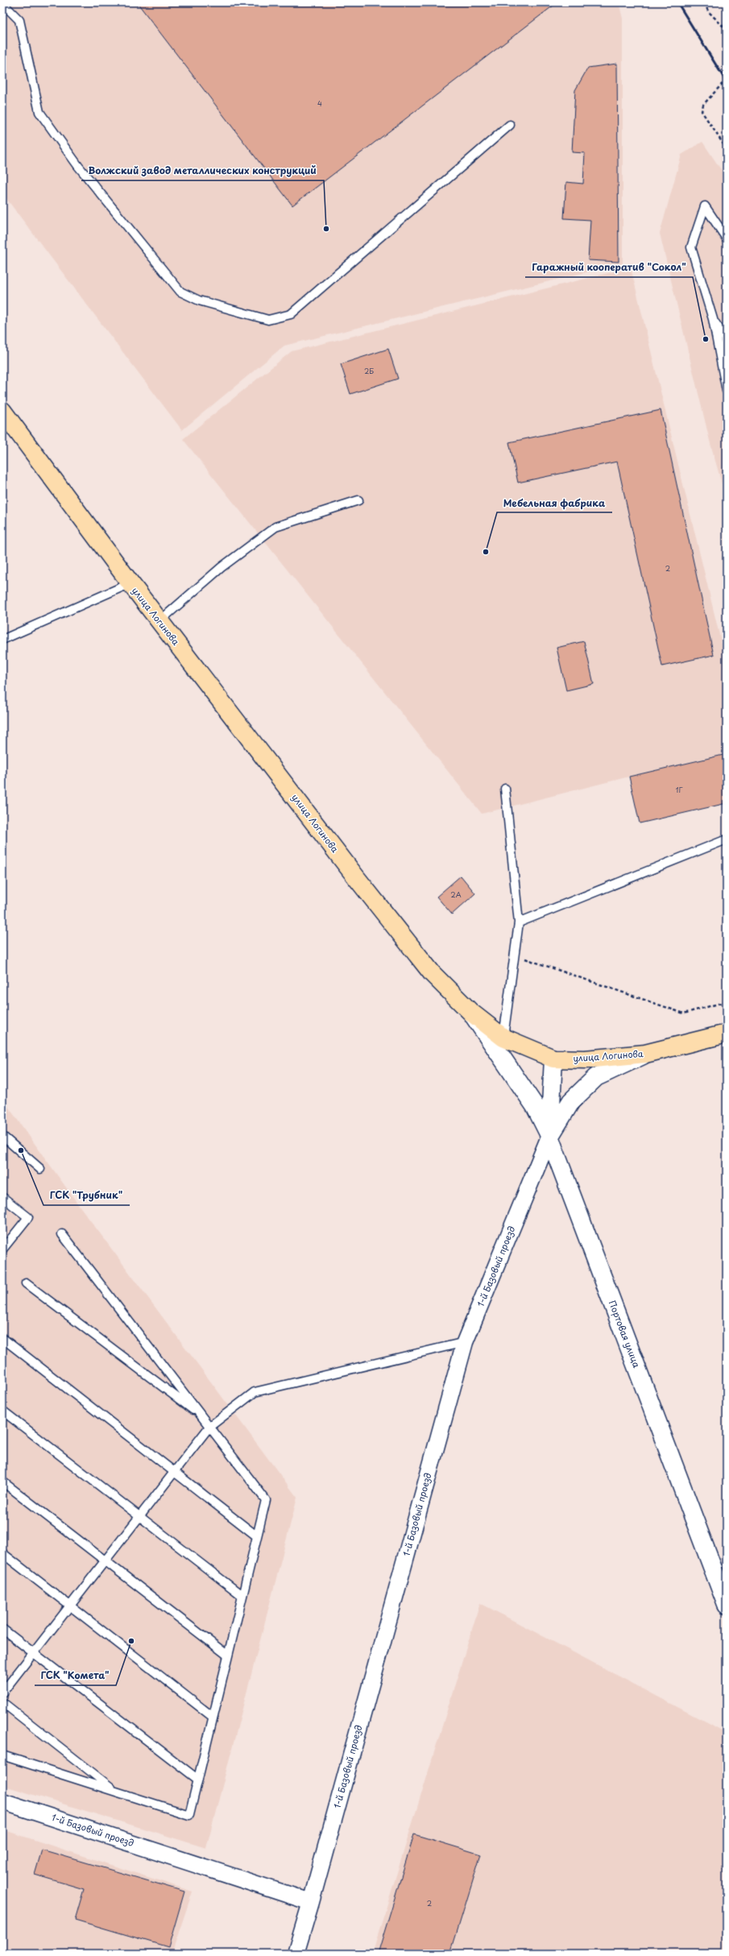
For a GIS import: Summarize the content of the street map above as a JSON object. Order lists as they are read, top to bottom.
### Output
{
  "streets": {
    "main road": ["улица Логинова"],
    "street": ["1-й Базовый проезд", "Портовая улица"]
  },
  "crossings": [
    ["улица Логинова", "Портовая улица"],
    ["1-й Базовый проезд", "Портовая улица"]
  ],
  "places": [
    "Волжский завод металлических конструкций",
    "Гаражный кооператив \"Сокол\"",
    "Мебельная фабрика",
    "ГСК \"Трубник\"",
    "ГСК \"Комета\""
  ],
  "house_numbers": [
    "4",
    "2Б",
    "2",
    "1Г",
    "2А",
    "2"
  ]
}
